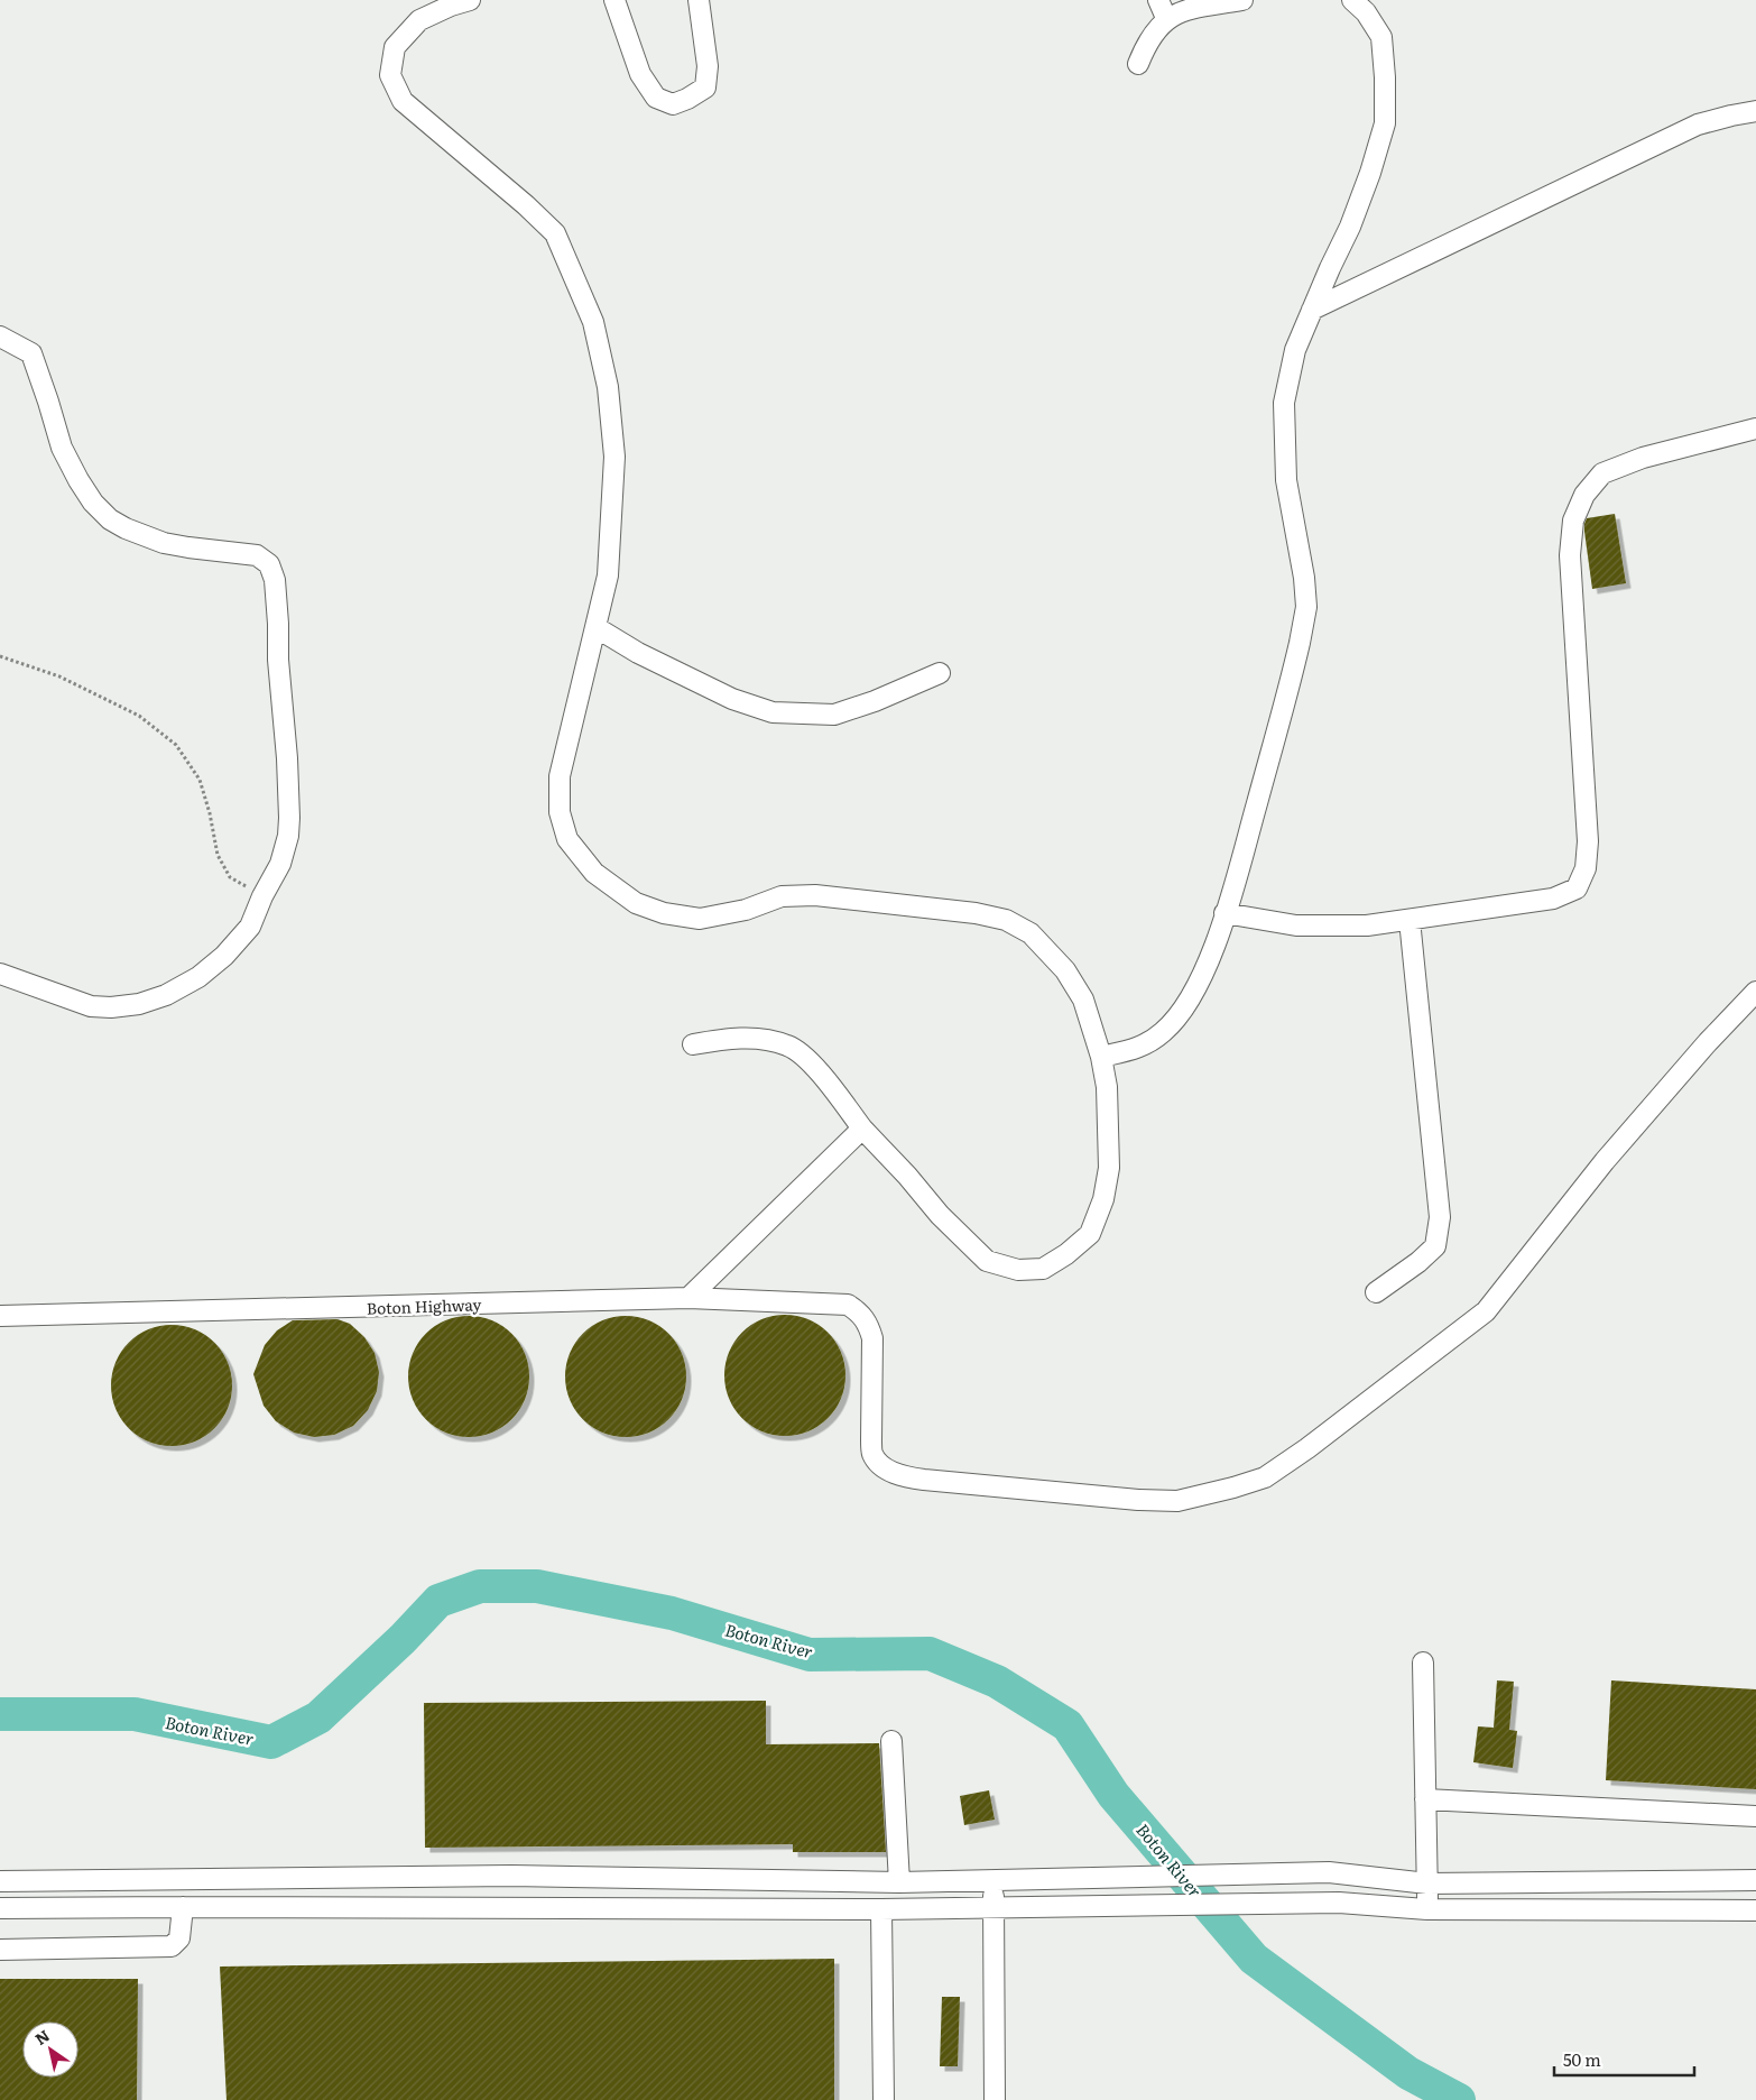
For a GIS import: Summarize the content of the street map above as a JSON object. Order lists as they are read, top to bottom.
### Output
{
  "streets": {
    "street": ["Boton Highway"]
  },
  "water": ["Boton River"],
  "scale_bar": "50 m",
  "north": "top left"
}
